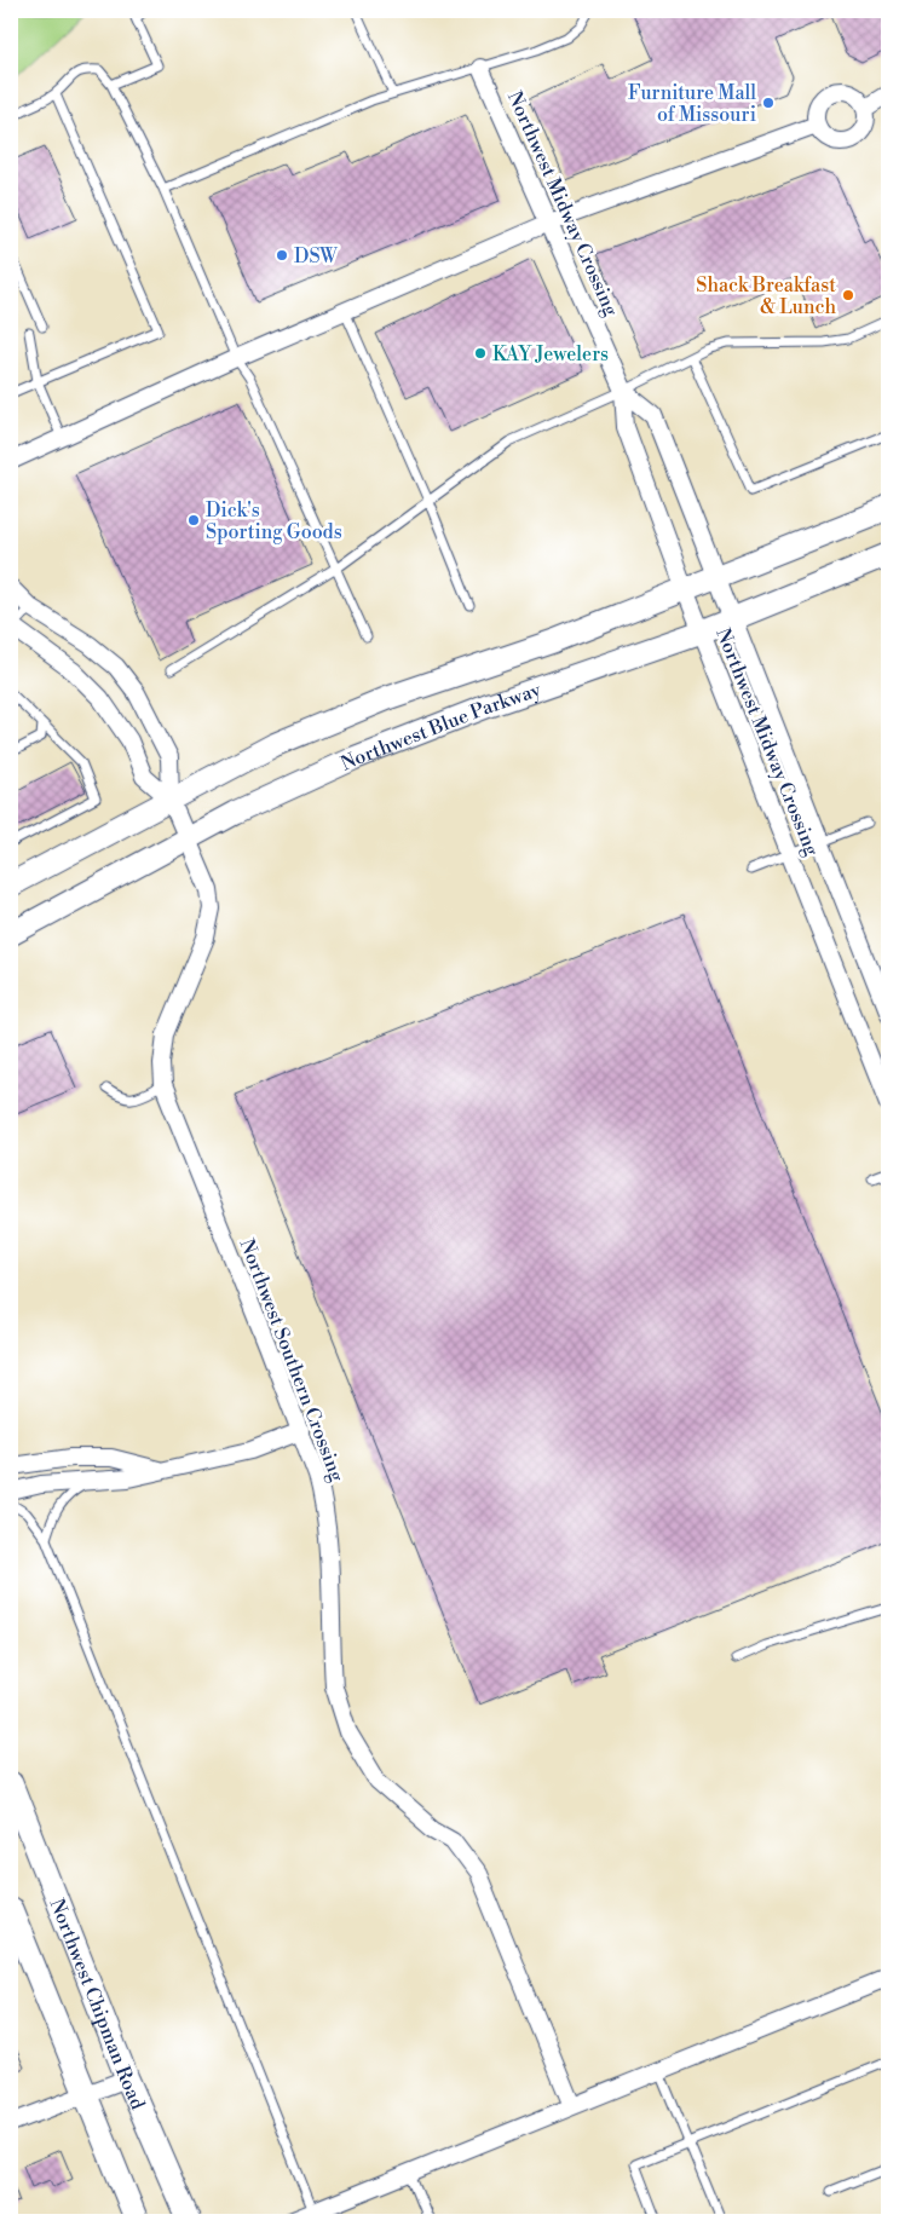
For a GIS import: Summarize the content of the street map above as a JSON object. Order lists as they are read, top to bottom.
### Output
{
  "streets": {
    "street": [
      "Northwest Midway Crossing",
      "Northwest Blue Parkway",
      "Northwest Southern Crossing",
      "Northwest Chipman Road"
    ]
  },
  "crossings": [
    ["Northwest Midway Crossing", "Northwest Blue Parkway"],
    ["Northwest Blue Parkway", "Northwest Southern Crossing"]
  ],
  "places": [
    "Furniture Mall of Missouri",
    "DSW",
    "Shack Breakfast & Lunch",
    "KAY Jewelers",
    "Dick's Sporting Goods"
  ]
}
